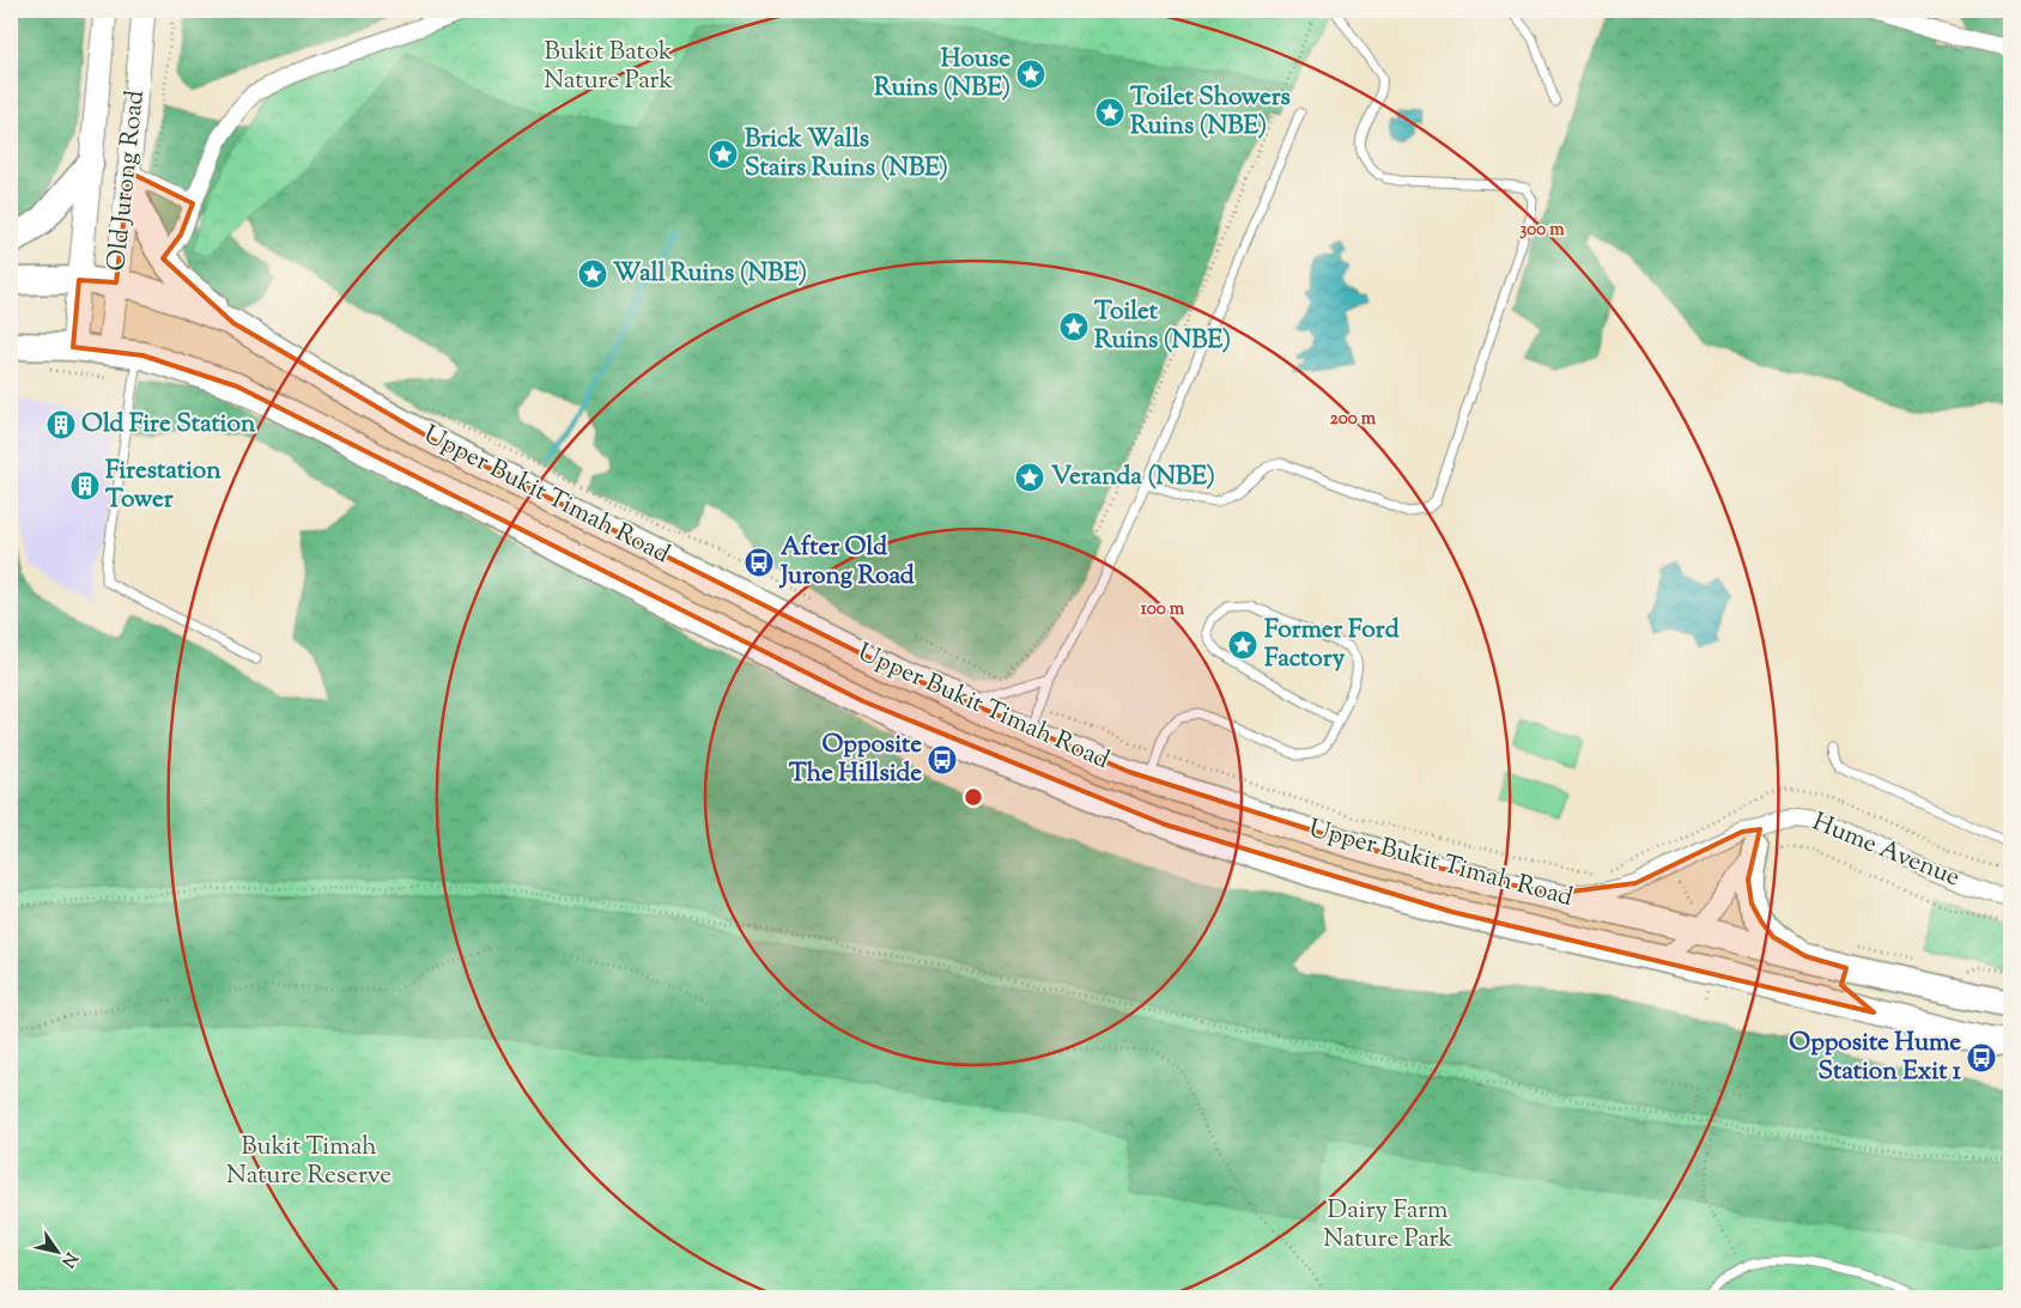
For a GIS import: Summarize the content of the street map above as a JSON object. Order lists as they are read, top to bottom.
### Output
{
  "streets": {
    "highway": ["Upper Bukit Timah Road"],
    "main road": ["Old Jurong Road"],
    "street": ["Hume Avenue"]
  },
  "crossings": [
    ["Old Jurong Road", "Upper Bukit Timah Road"],
    ["Upper Bukit Timah Road", "Hume Avenue"]
  ],
  "parks": ["Bukit Batok Nature Park", "Bukit Timah Nature Reserve", "Dairy Farm Nature Park"],
  "places": {
    "place": [
      "House Ruins (NBE)",
      "Toilet Showers Ruins (NBE)",
      "Brick Walls Stairs Ruins (NBE)",
      "Wall Ruins (NBE)",
      "Toilet Ruins (NBE)",
      "Veranda (NBE)",
      "Former Ford Factory"
    ],
    "building": ["Old Fire Station", "Firestation Tower"],
    "bus stop": ["After Old Jurong Road", "Opposite The Hillside", "Opposite Hume Station Exit 1"]
  },
  "north": "bottom right",
  "rings": ["300 m", "200 m", "100 m"]
}
